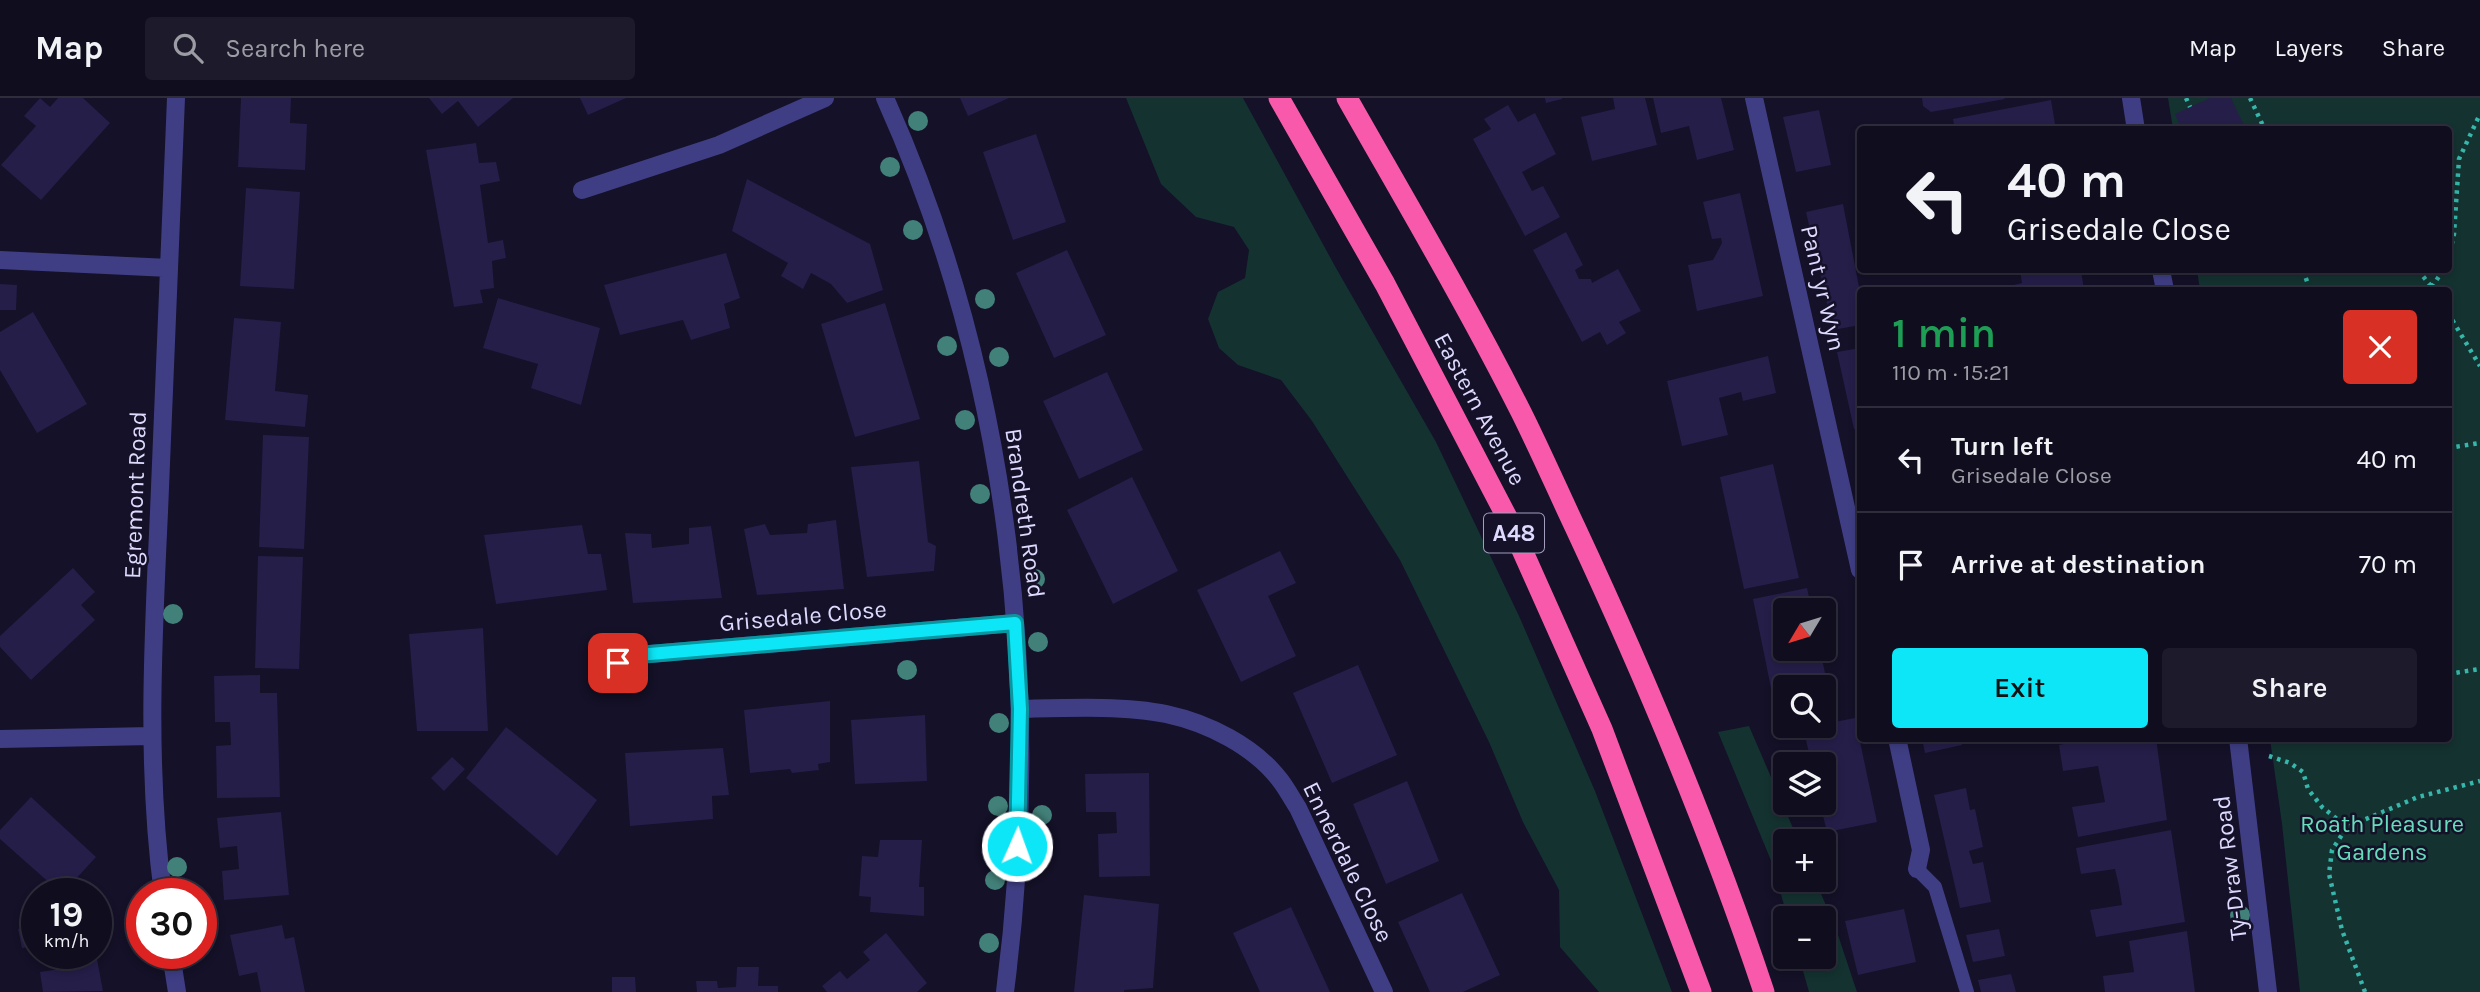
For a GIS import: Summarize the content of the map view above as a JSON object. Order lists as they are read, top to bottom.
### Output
{
  "streets": {
    "highway": ["Eastern Avenue", "A48"],
    "street": [
      "Pant yr Wyn",
      "Egremont Road",
      "Brandreth Road",
      "Grisedale Close",
      "Ennerdale Close",
      "Ty-Draw Road"
    ]
  },
  "crossings": [
    ["Brandreth Road", "Grisedale Close"],
    ["Brandreth Road", "Ennerdale Close"]
  ],
  "parks": ["Roath Pleasure Gardens"],
  "north": "bottom left",
  "page": {
    "header": "Map",
    "search": "Search here",
    "nav": ["Map", "Layers", "Share"],
    "turn": ["40 m", "Grisedale Close"],
    "heading": ["1 min", "110 m · 15:21"],
    "list": [
      {
        "name": "Turn left",
        "note": "Grisedale Close",
        "value": "40 m"
      },
      {
        "name": "Arrive at destination",
        "value": "70 m"
      }
    ],
    "map_buttons": ["+", "−"],
    "buttons": ["Exit", "Share"],
    "speed": "19 km/h",
    "limit": "30"
  }
}
